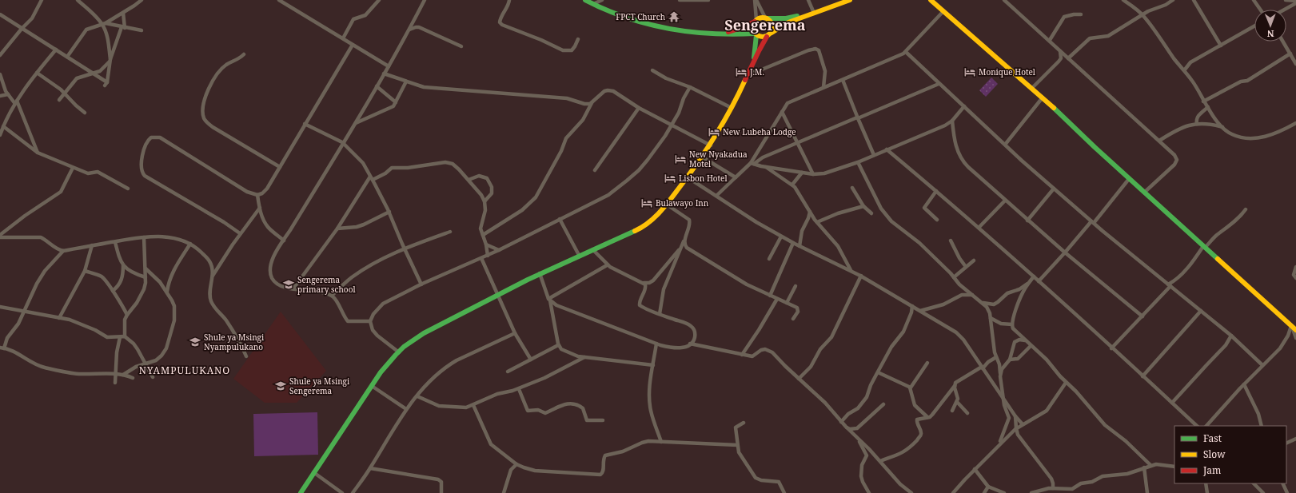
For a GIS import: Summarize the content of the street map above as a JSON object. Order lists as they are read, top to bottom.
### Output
{
  "districts": ["Sengerema", "NYAMPULUKANO"],
  "places": {
    "temple": ["FPCT Church"],
    "hotel": [
      "J.M.",
      "Monique Hotel",
      "New Lubeha Lodge",
      "New Nyakadua Motel",
      "Lisbon Hotel",
      "Bulawayo Inn"
    ],
    "school or university": ["Sengerema primary school", "Shule ya Msingi Nyampulukano", "Shule ya Msingi Sengerema"]
  },
  "legend": ["Fast", "Slow", "Jam"],
  "north": "bottom"
}
